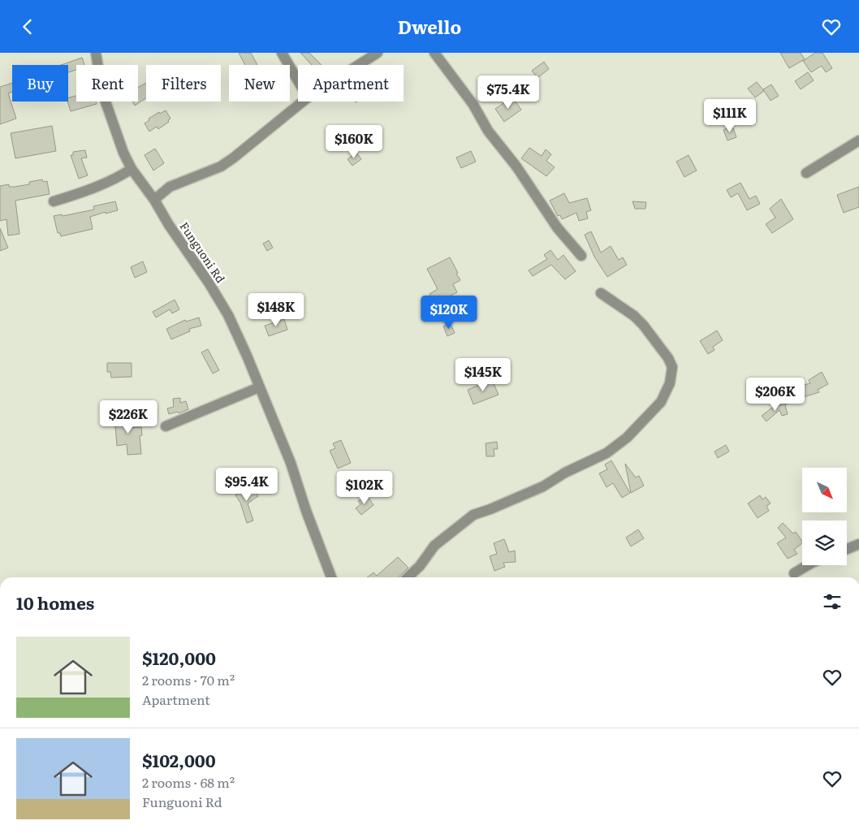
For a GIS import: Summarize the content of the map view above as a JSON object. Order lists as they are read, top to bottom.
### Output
{
  "streets": {
    "street": ["Funguoni Rd"]
  },
  "north": "bottom right",
  "page": {
    "header": "Dwello",
    "chip": [
      "Buy",
      "Rent",
      "Filters",
      "New",
      "Apartment"
    ],
    "price": [
      "$75.4K",
      "$111K",
      "$160K",
      "$148K",
      "$120K",
      "$145K",
      "$206K",
      "$226K",
      "$95.4K",
      "$102K"
    ],
    "heading": "10 homes",
    "list": [
      {
        "name": "$120,000",
        "note": "2 rooms · 70 m² · Apartment"
      },
      {
        "name": "$102,000",
        "note": "2 rooms · 68 m² · Funguoni Rd"
      }
    ]
  }
}
